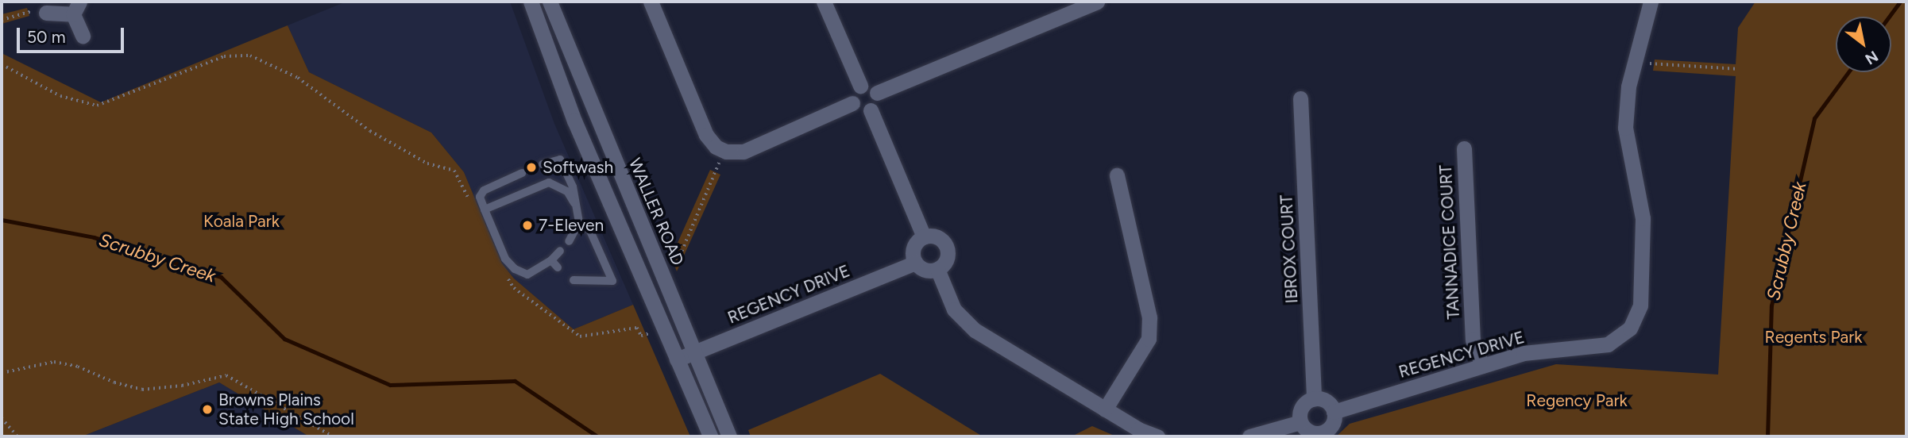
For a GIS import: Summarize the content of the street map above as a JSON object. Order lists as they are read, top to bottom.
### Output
{
  "streets": {
    "street": [
      "WALLER ROAD",
      "TANNADICE COURT",
      "IBROX COURT",
      "REGENCY DRIVE"
    ]
  },
  "crossings": [
    ["WALLER ROAD", "REGENCY DRIVE"],
    ["TANNADICE COURT", "REGENCY DRIVE"],
    ["IBROX COURT", "REGENCY DRIVE"]
  ],
  "water": ["Scrubby Creek"],
  "parks": ["Koala Park", "Regents Park", "Regency Park"],
  "places": ["Softwash", "7-Eleven", "Browns Plains State High School"],
  "scale_bar": "50 m",
  "north": "bottom right"
}
